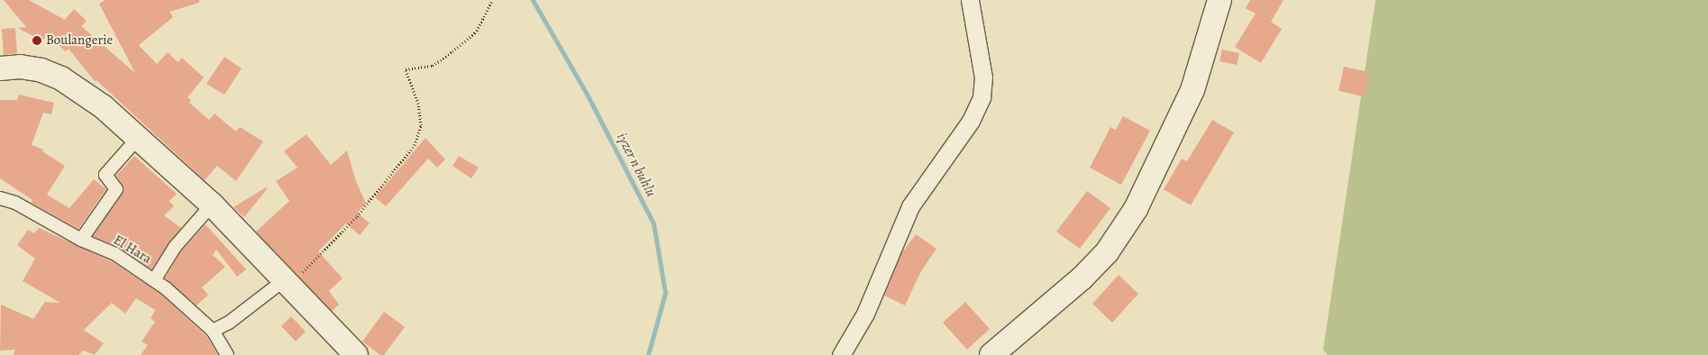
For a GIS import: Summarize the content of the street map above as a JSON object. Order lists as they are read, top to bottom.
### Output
{
  "streets": {
    "street": ["El Hara"]
  },
  "water": ["iγzer n buhlu"],
  "places": ["Boulangerie"]
}
